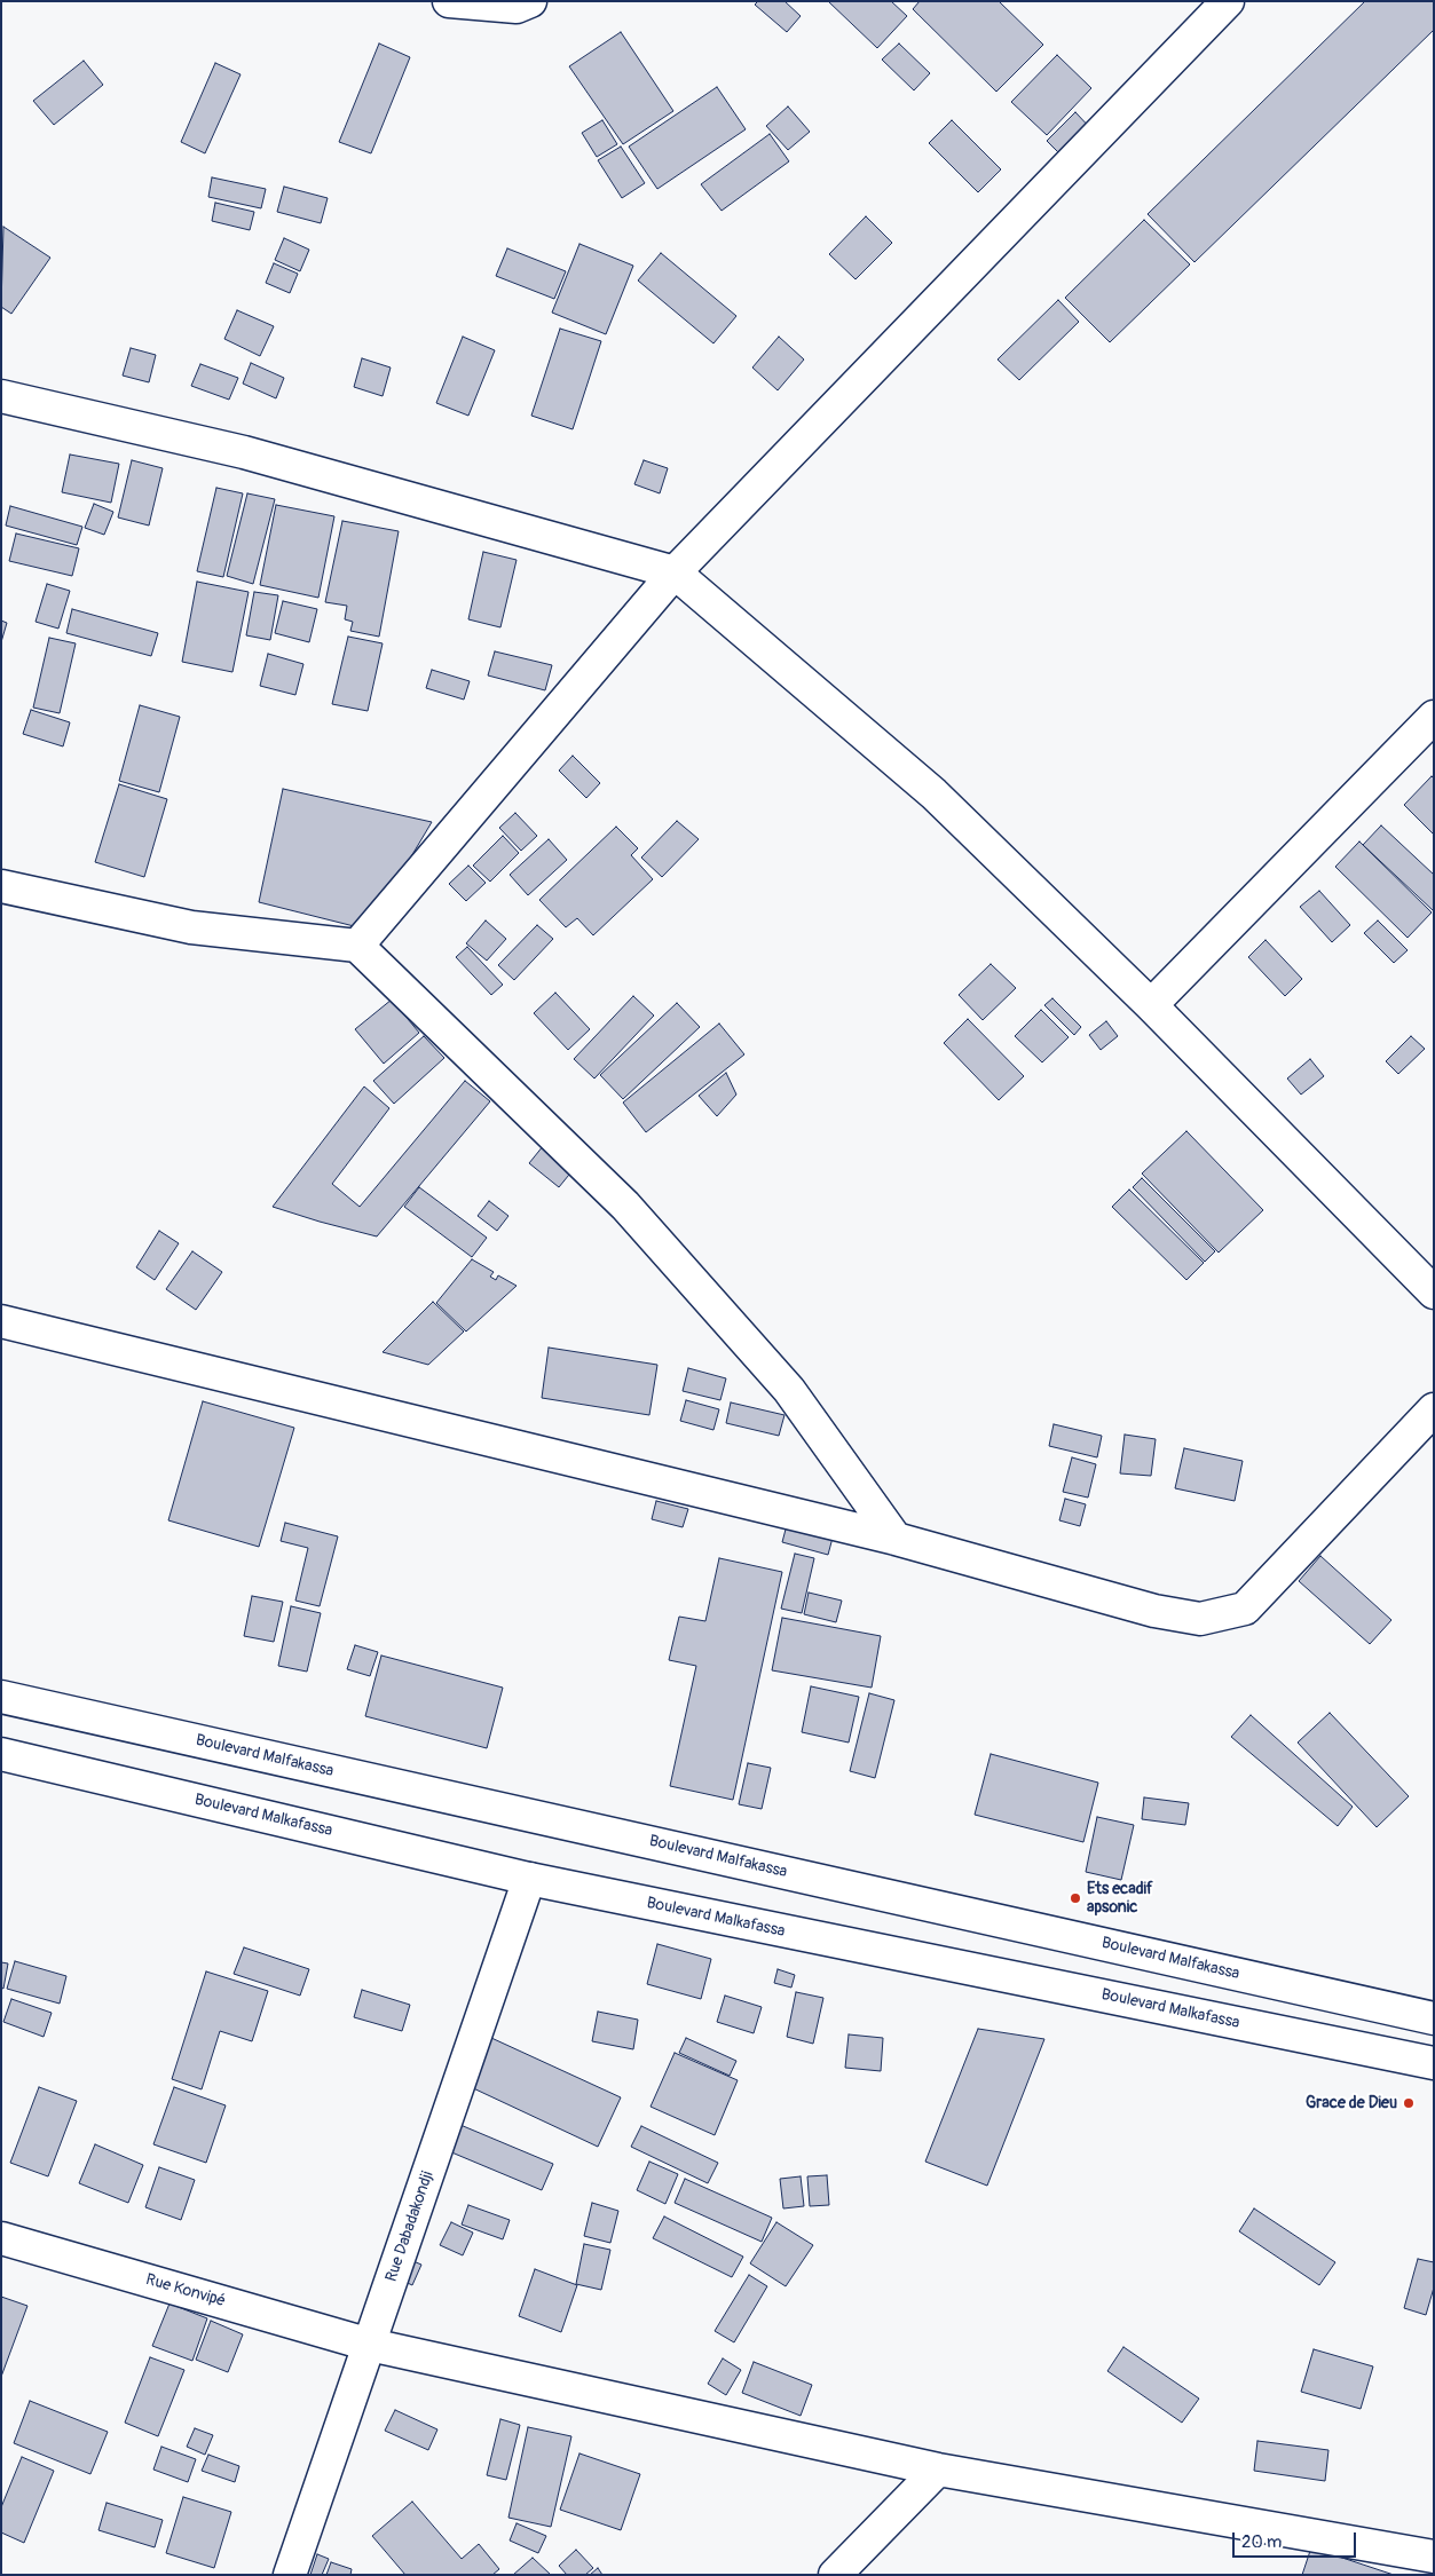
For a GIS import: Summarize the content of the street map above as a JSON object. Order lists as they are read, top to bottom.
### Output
{
  "streets": {
    "street": [
      "Boulevard Malfakassa",
      "Boulevard Malkafassa",
      "Rue Dabadakondji",
      "Rue Konvipé"
    ]
  },
  "crossings": [
    ["Boulevard Malkafassa", "Rue Dabadakondji"],
    ["Rue Dabadakondji", "Rue Konvipé"]
  ],
  "places": ["Ets ecadif apsonic", "Grace de Dieu"],
  "scale_bar": "20 m"
}
